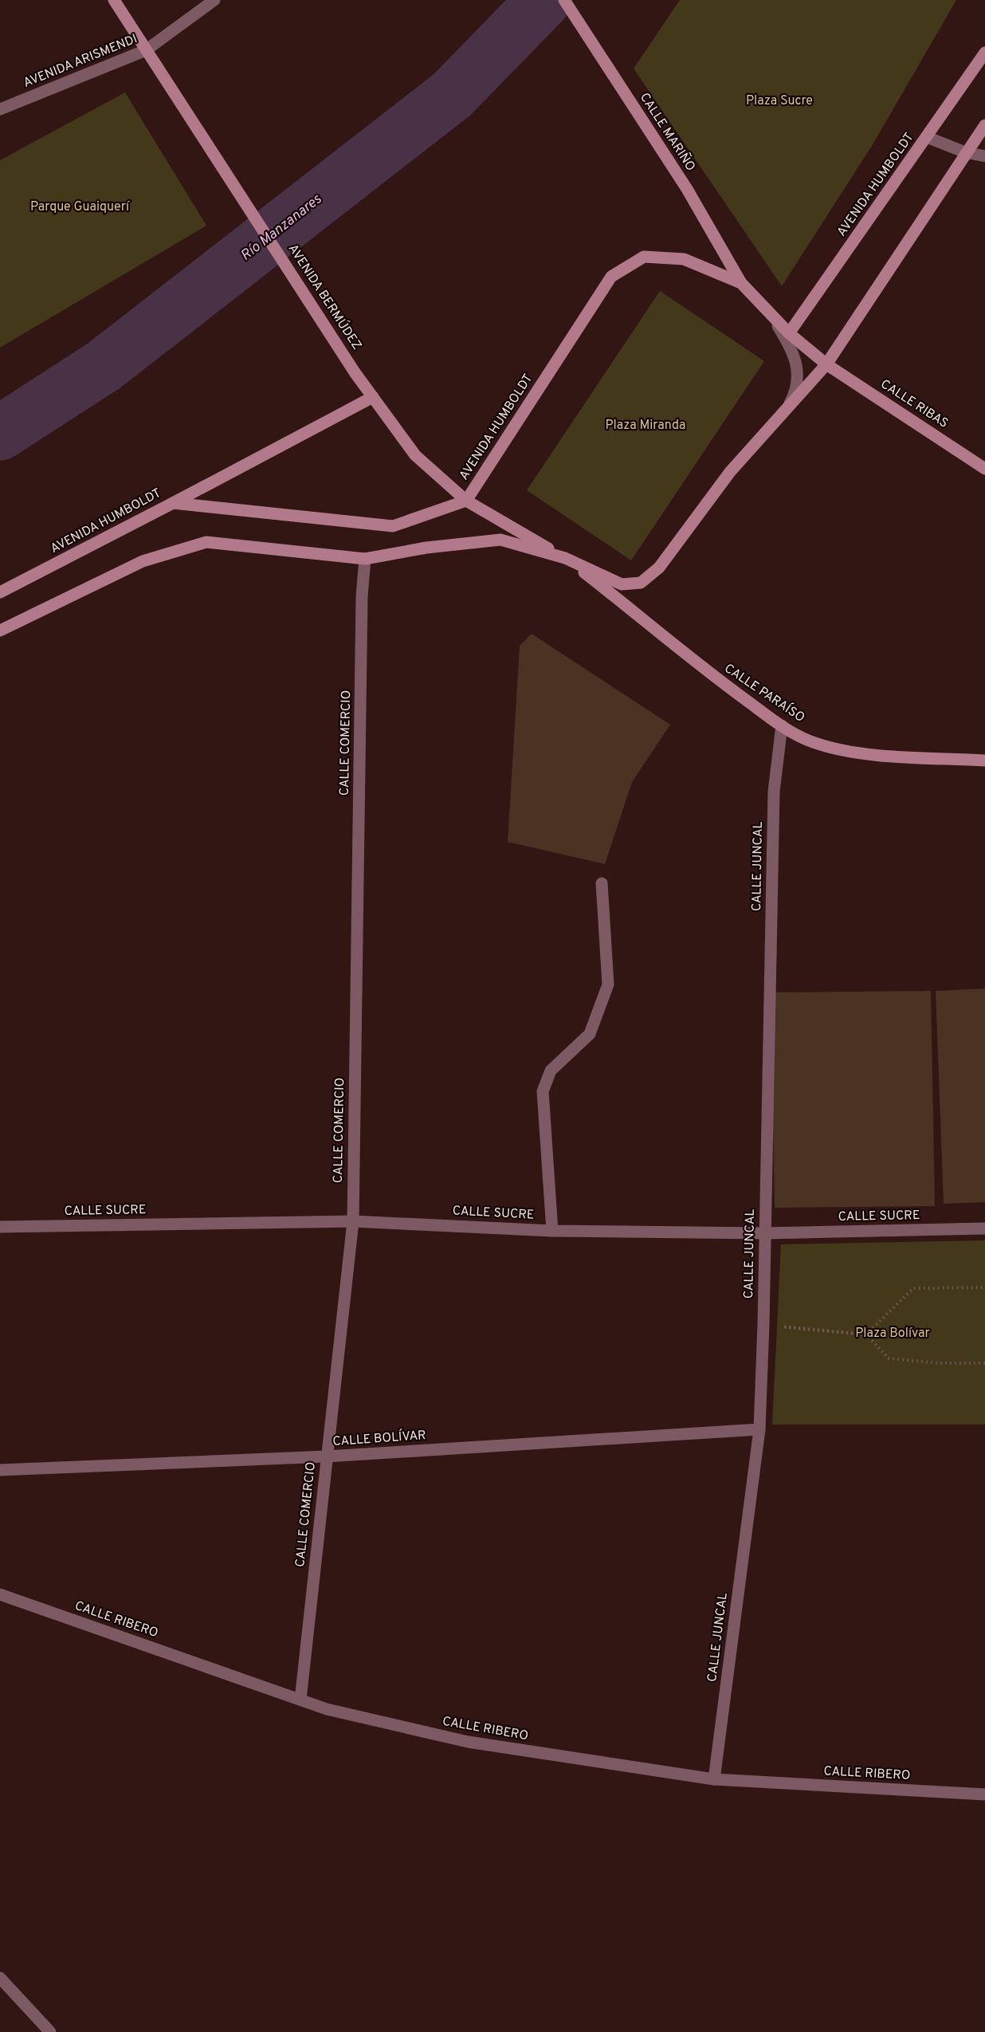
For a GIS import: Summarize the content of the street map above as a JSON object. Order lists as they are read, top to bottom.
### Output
{
  "streets": {
    "main road": [
      "CALLE MARIÑO",
      "AVENIDA HUMBOLDT",
      "AVENIDA BERMÚDEZ",
      "CALLE RIBAS",
      "CALLE PARAÍSO"
    ],
    "street": [
      "AVENIDA ARISMENDI",
      "CALLE COMERCIO",
      "CALLE JUNCAL",
      "CALLE SUCRE",
      "CALLE BOLÍVAR",
      "CALLE RIBERO"
    ]
  },
  "crossings": [
    ["AVENIDA ARISMENDI", "AVENIDA BERMÚDEZ"],
    ["CALLE MARIÑO", "AVENIDA HUMBOLDT"],
    ["AVENIDA HUMBOLDT", "AVENIDA BERMÚDEZ"],
    ["AVENIDA HUMBOLDT", "CALLE RIBAS"],
    ["AVENIDA BERMÚDEZ", "CALLE PARAÍSO"],
    ["CALLE PARAÍSO", "CALLE JUNCAL"],
    ["CALLE COMERCIO", "CALLE SUCRE"],
    ["CALLE COMERCIO", "CALLE BOLÍVAR"],
    ["CALLE COMERCIO", "CALLE RIBERO"],
    ["CALLE JUNCAL", "CALLE SUCRE"],
    ["CALLE JUNCAL", "CALLE BOLÍVAR"],
    ["CALLE JUNCAL", "CALLE RIBERO"]
  ],
  "water": ["Río Manzanares"],
  "parks": [
    "Plaza Sucre",
    "Parque Guaiquerí",
    "Plaza Miranda",
    "Plaza Bolívar"
  ]
}
